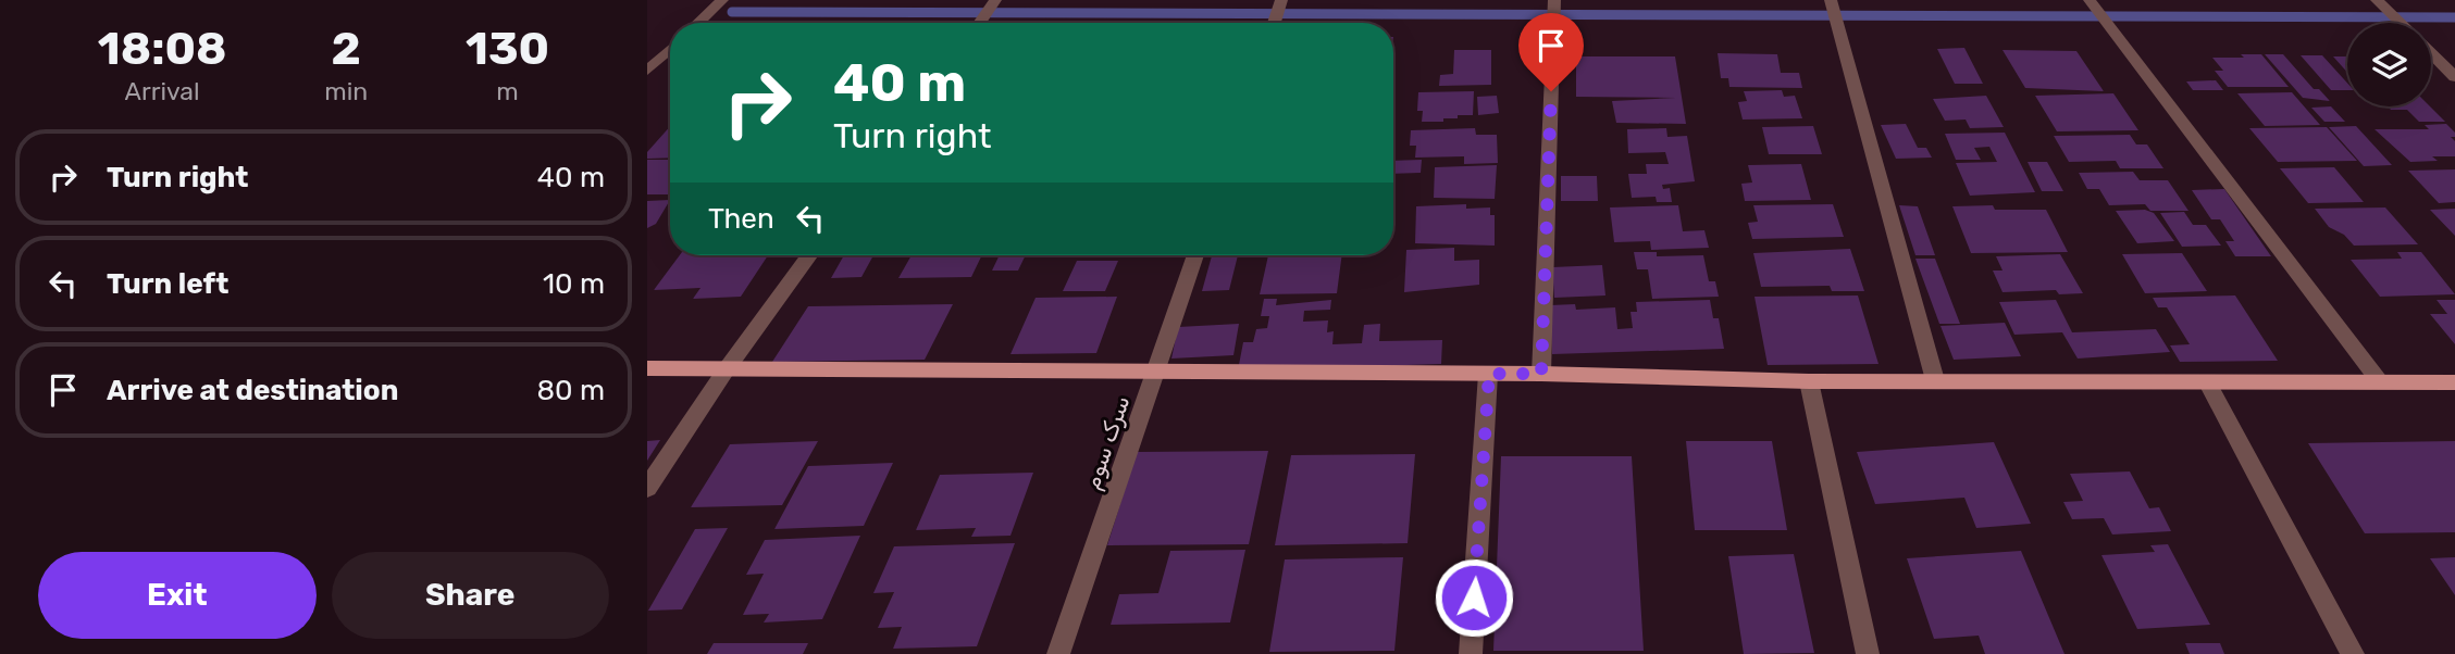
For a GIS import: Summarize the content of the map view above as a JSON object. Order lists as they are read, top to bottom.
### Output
{
  "streets": {
    "street": ["سرک سوم"]
  },
  "page": {
    "eta": [
      "18:08",
      "Arrival",
      "2",
      "min",
      "130",
      "m"
    ],
    "turn": ["40 m", "Turn right"],
    "list": [
      {
        "name": "Turn right",
        "value": "40 m"
      },
      {
        "name": "Turn left",
        "value": "10 m"
      },
      {
        "name": "Arrive at destination",
        "value": "80 m"
      }
    ],
    "then": "Then",
    "buttons": ["Exit", "Share"]
  }
}
